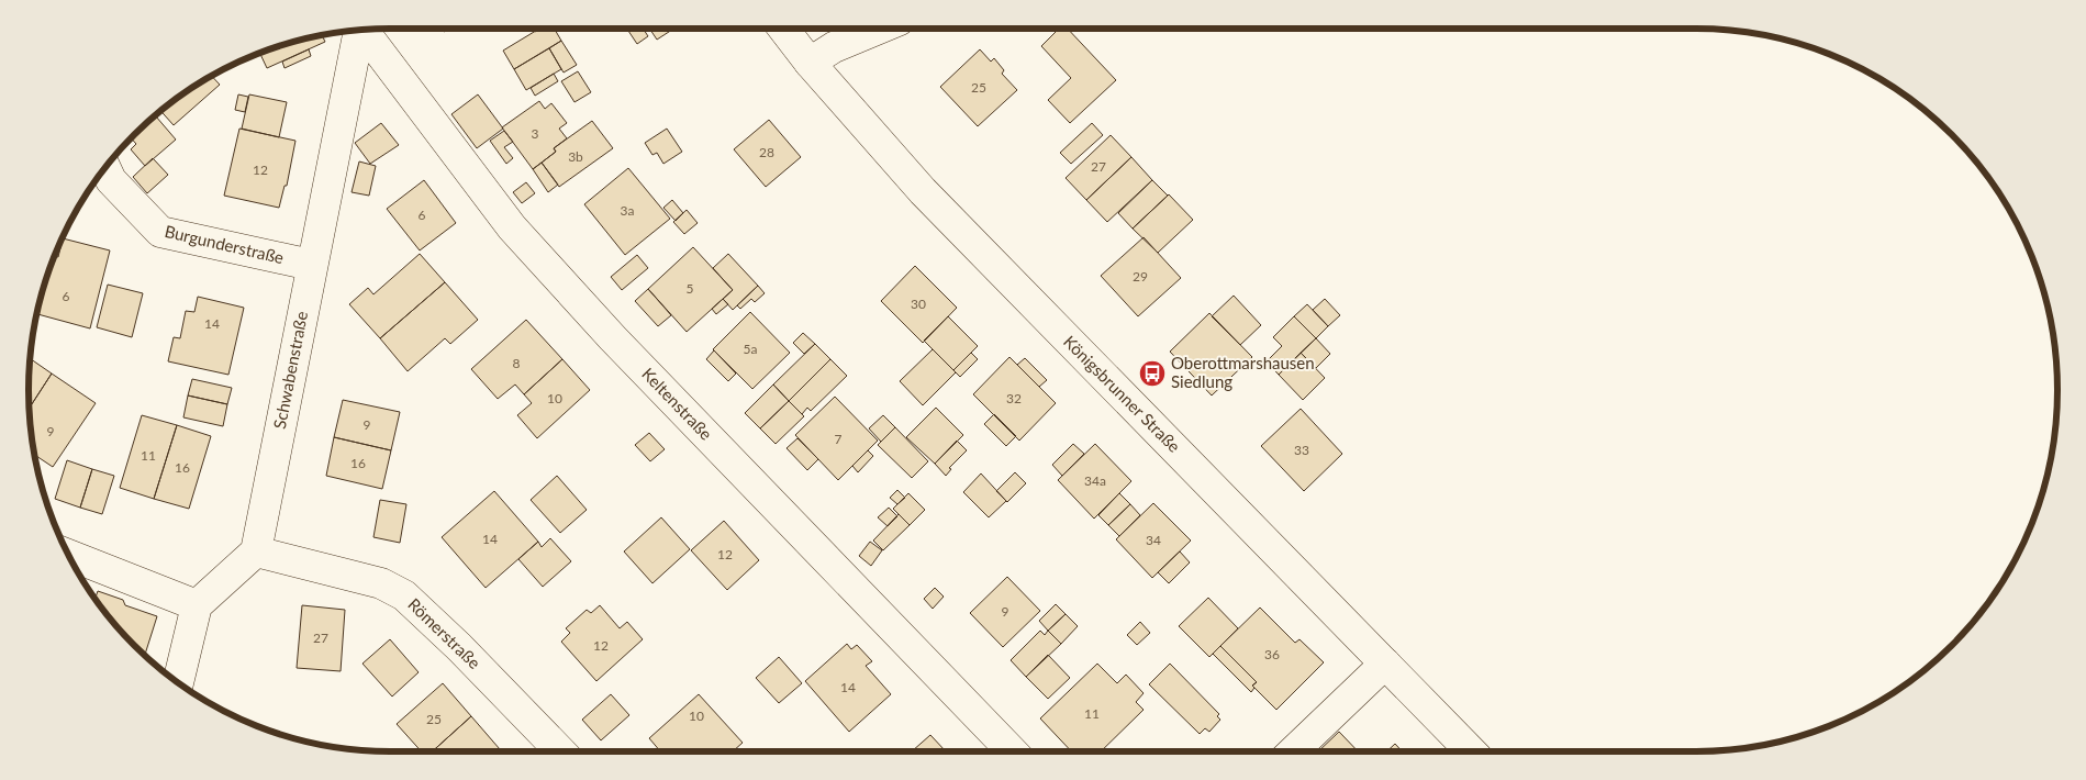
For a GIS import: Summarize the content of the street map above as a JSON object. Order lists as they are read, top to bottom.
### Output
{
  "streets": {
    "street": [
      "Burgunderstraße",
      "Schwabenstraße",
      "Königsbrunner Straße",
      "Keltenstraße",
      "Römerstraße"
    ]
  },
  "crossings": [
    ["Burgunderstraße", "Schwabenstraße"],
    ["Schwabenstraße", "Römerstraße"]
  ],
  "places": {
    "bus stop": ["Oberottmarshausen Siedlung"]
  },
  "house_numbers": [
    "25",
    "3",
    "28",
    "3b",
    "27",
    "12",
    "3a",
    "6",
    "29",
    "5",
    "6",
    "30",
    "14",
    "5a",
    "8",
    "10",
    "32",
    "9",
    "9",
    "7",
    "33",
    "11",
    "16",
    "16",
    "34a",
    "14",
    "34",
    "12",
    "9",
    "27",
    "12",
    "36",
    "14",
    "11",
    "10",
    "25"
  ]
}
